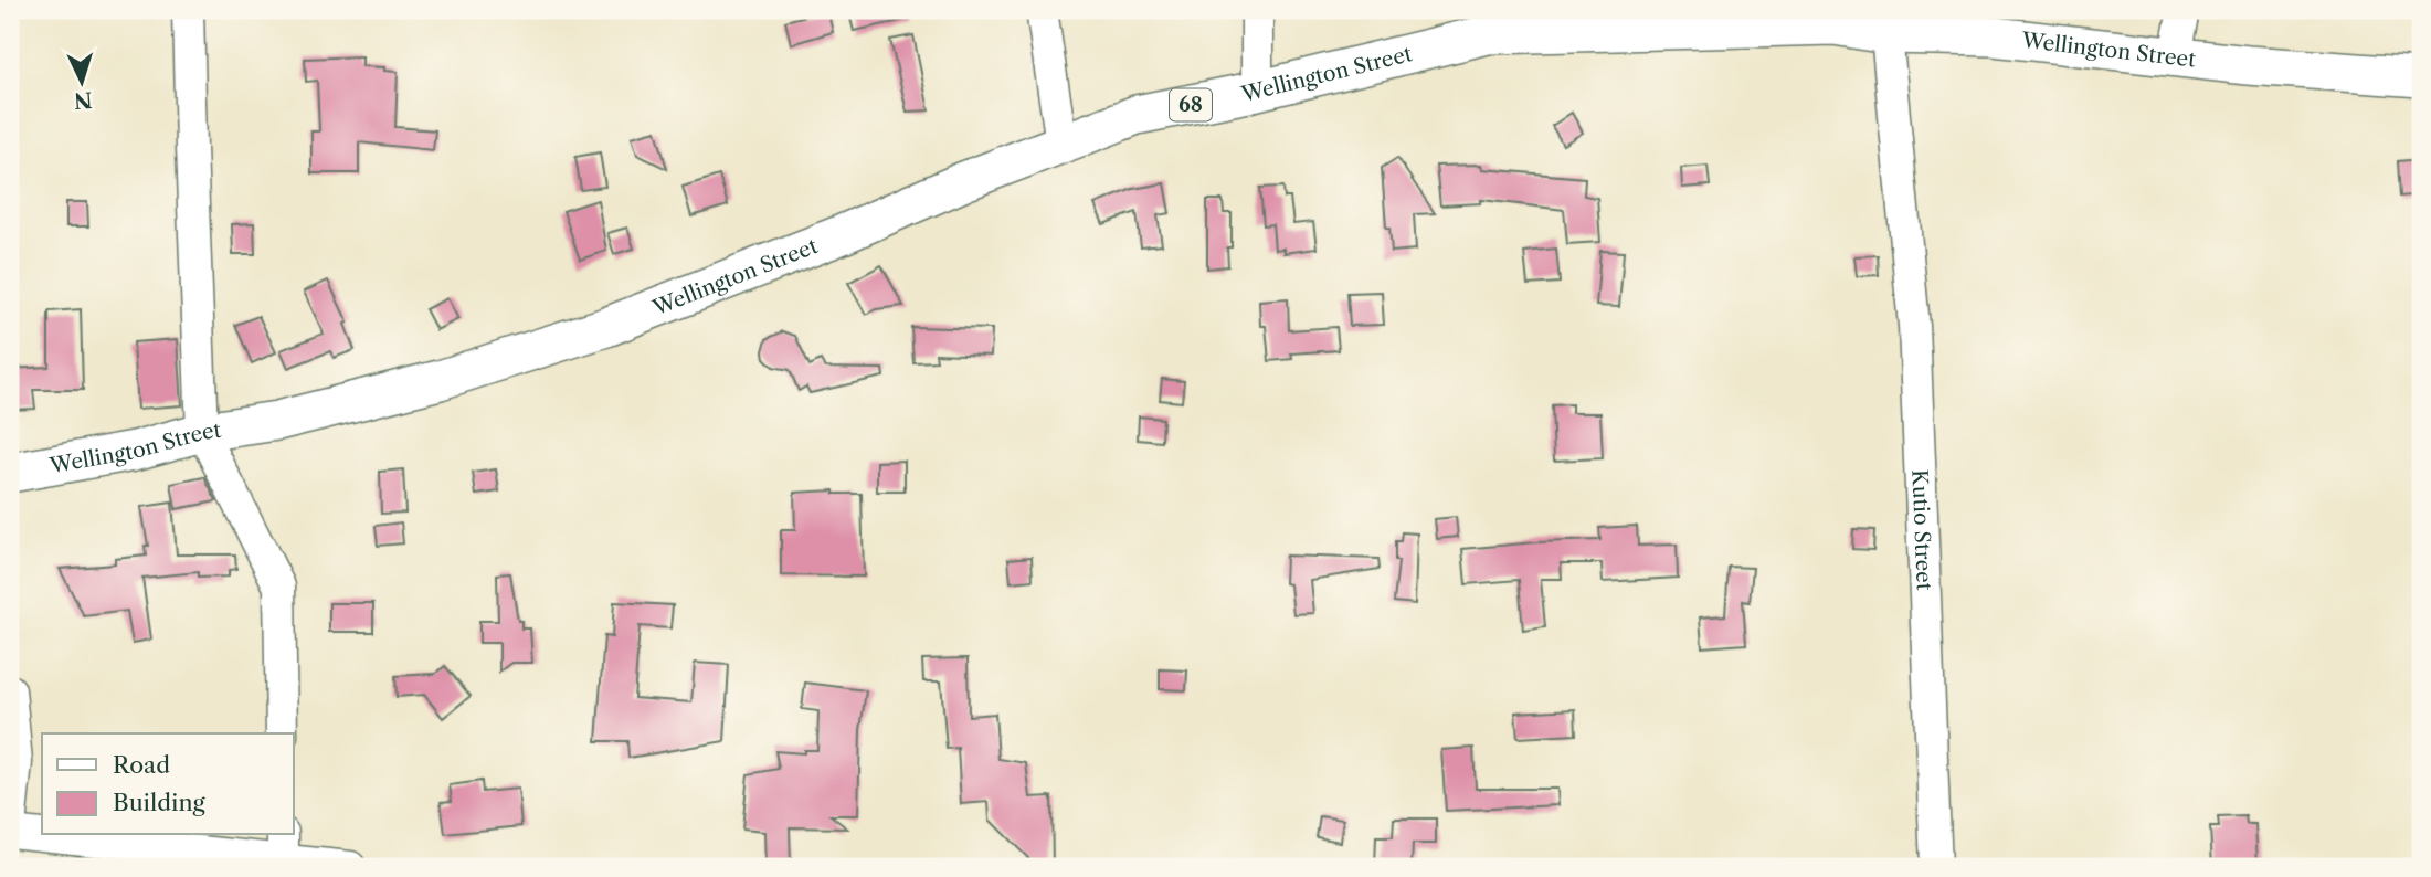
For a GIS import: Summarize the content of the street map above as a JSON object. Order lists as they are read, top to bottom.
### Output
{
  "streets": {
    "main road": ["Wellington Street", "68"],
    "street": ["Kutio Street"]
  },
  "crossings": [
    ["Wellington Street", "Kutio Street"]
  ],
  "legend": ["Road", "Building"],
  "north": "bottom"
}
